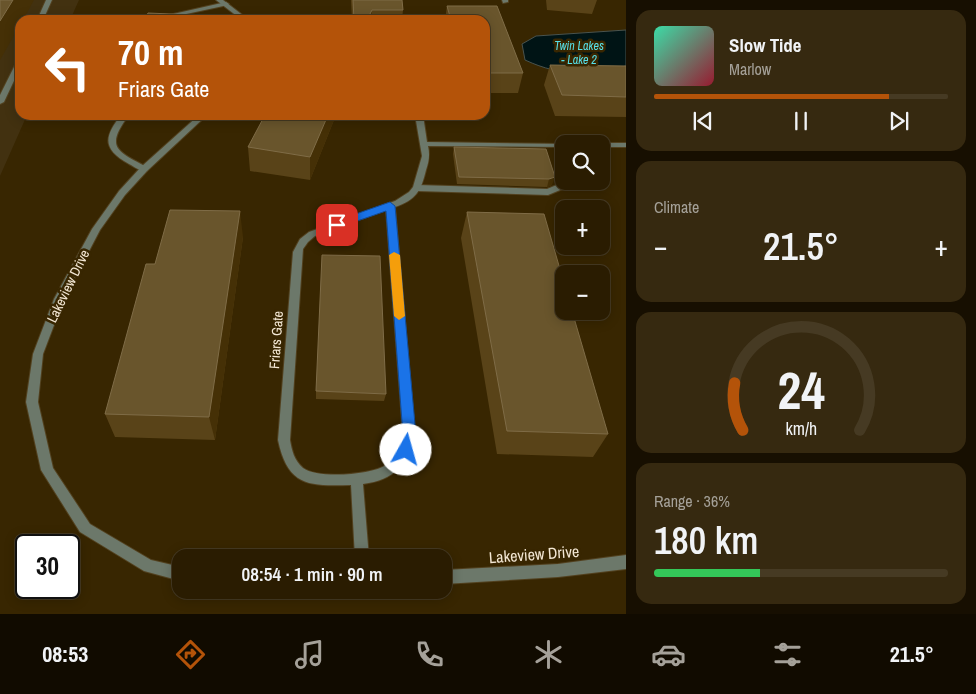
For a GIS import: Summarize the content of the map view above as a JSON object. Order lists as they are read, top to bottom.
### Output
{
  "streets": {
    "street": ["Lakeview Drive", "Friars Gate"]
  },
  "water": ["Twin Lakes - Lake 2"],
  "page": {
    "turn": ["70 m", "Friars Gate"],
    "song": ["Slow Tide", "Marlow"],
    "map_buttons": ["+", "−"],
    "tile": [
      "Climate",
      ["Range · 36%", "180 km"]
    ],
    "heat": ["−", "21.5°", "+"],
    "limit": "30",
    "trip": "08:54 · 1 min · 90 m",
    "tabs": ["08:53", "21.5°"],
    "gauge": ["24", "km/h"]
  }
}
